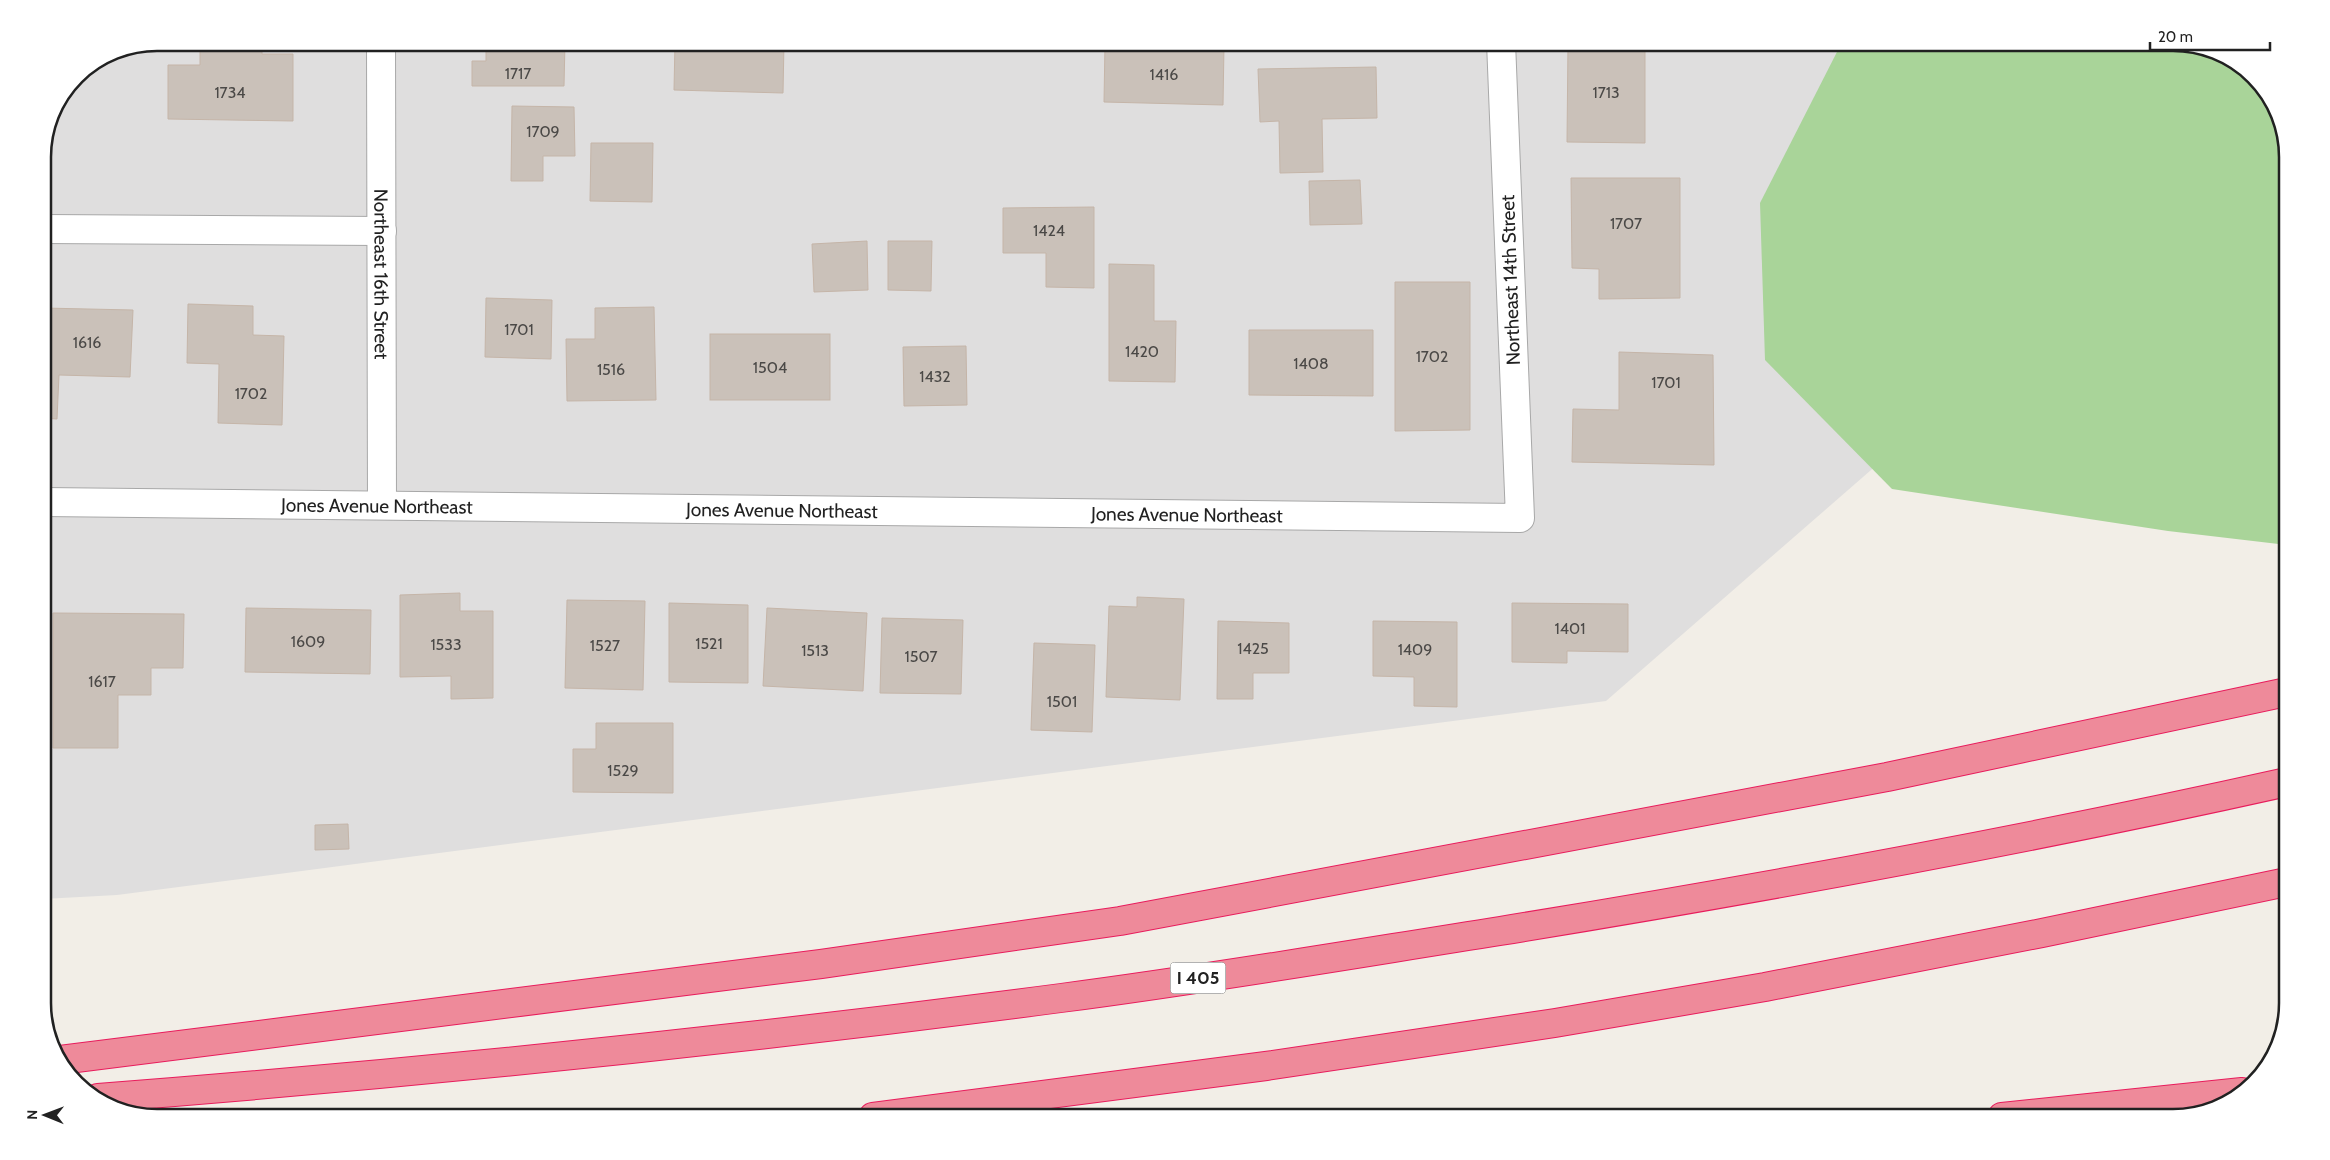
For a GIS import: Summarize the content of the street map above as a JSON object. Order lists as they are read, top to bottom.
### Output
{
  "streets": {
    "highway": ["I 405"],
    "street": ["Northeast 16th Street", "Northeast 14th Street", "Jones Avenue Northeast"]
  },
  "crossings": [
    ["Northeast 16th Street", "Jones Avenue Northeast"],
    ["Northeast 14th Street", "Jones Avenue Northeast"]
  ],
  "house_numbers": [
    "1717",
    "1416",
    "1734",
    "1713",
    "1709",
    "1707",
    "1424",
    "1701",
    "1616",
    "1420",
    "1702",
    "1408",
    "1504",
    "1516",
    "1432",
    "1701",
    "1702",
    "1401",
    "1609",
    "1521",
    "1533",
    "1527",
    "1425",
    "1409",
    "1513",
    "1507",
    "1617",
    "1501",
    "1529"
  ],
  "scale_bar": "20 m",
  "north": "left"
}
